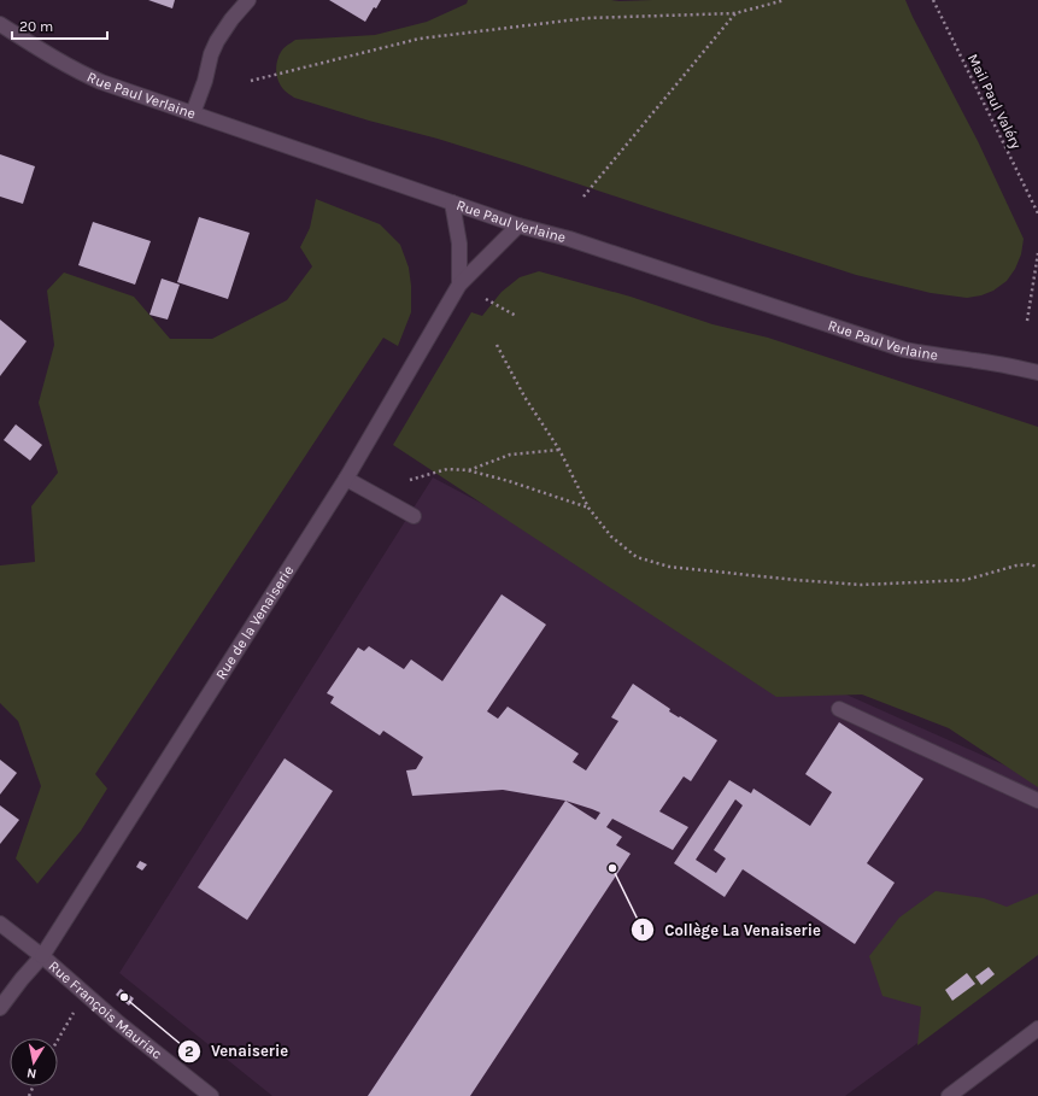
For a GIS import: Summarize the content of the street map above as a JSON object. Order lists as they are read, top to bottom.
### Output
{
  "streets": {
    "street": ["Rue Paul Verlaine", "Rue de la Venaiserie", "Rue François Mauriac"],
    "path": ["Mail Paul Valéry"]
  },
  "crossings": [
    ["Rue Paul Verlaine", "Rue de la Venaiserie"],
    ["Rue de la Venaiserie", "Rue François Mauriac"]
  ],
  "places": ["Collège La Venaiserie", "Venaiserie"],
  "scale_bar": "20 m",
  "north": "bottom"
}
